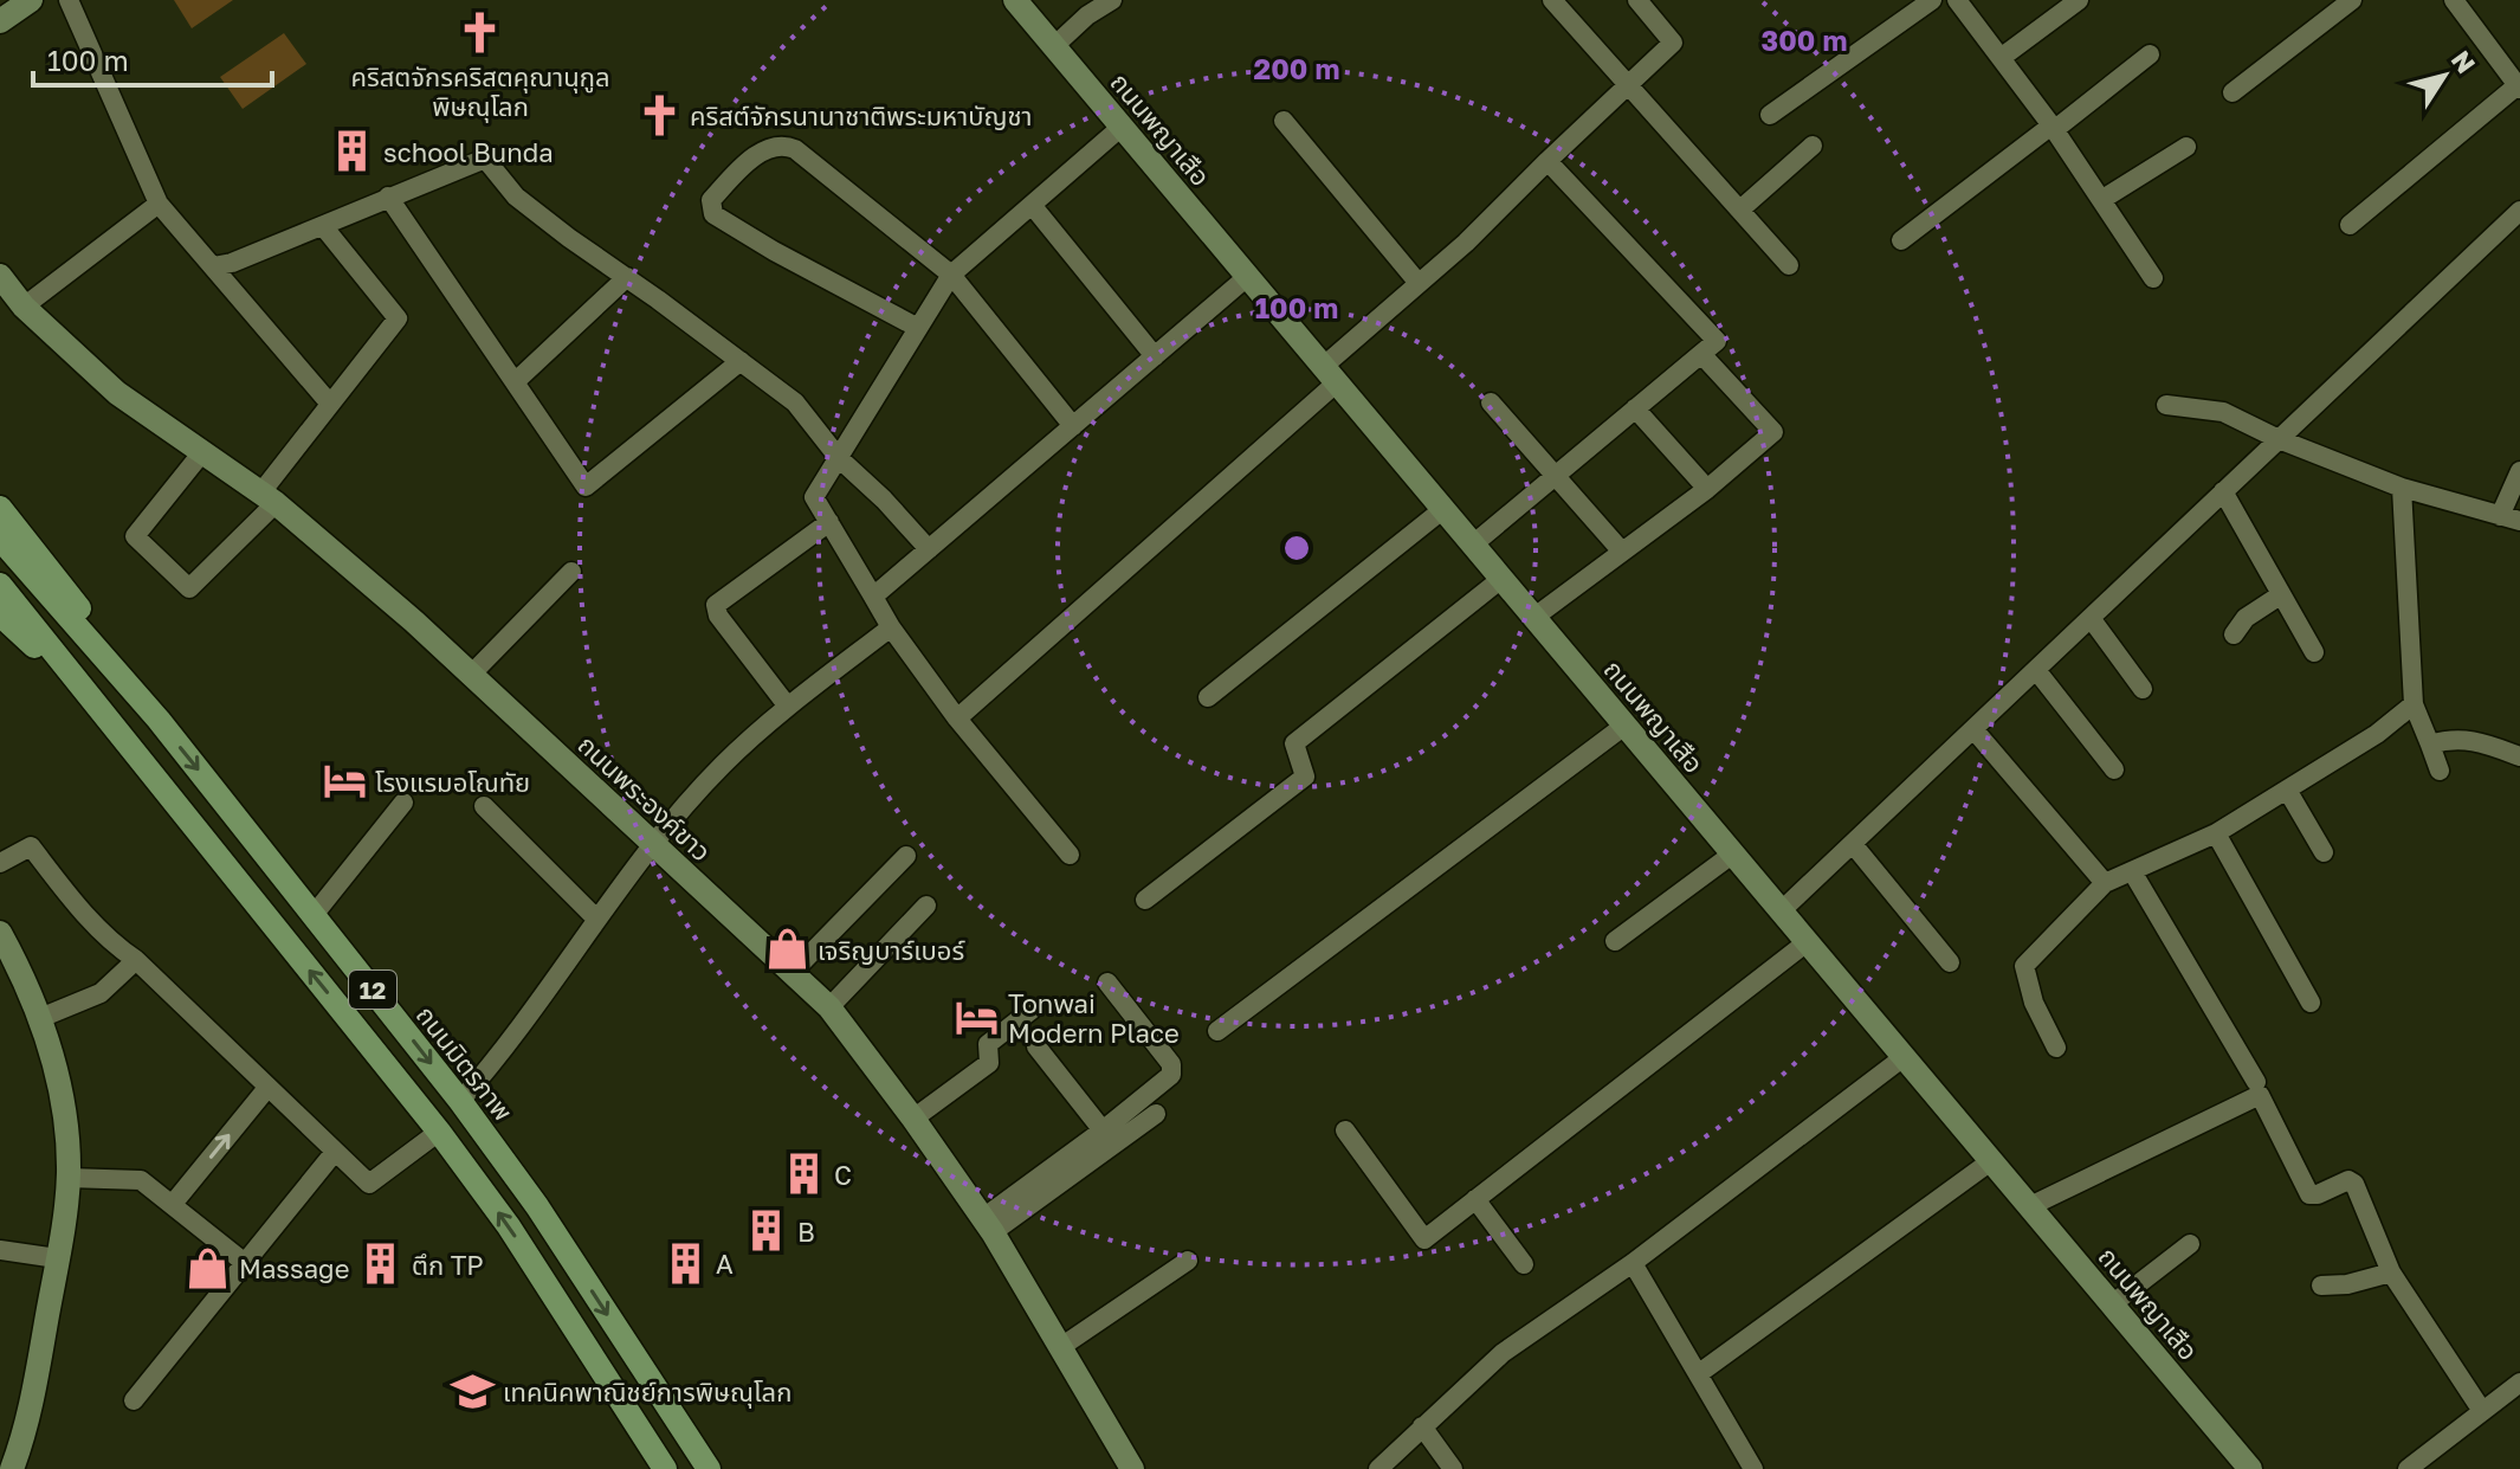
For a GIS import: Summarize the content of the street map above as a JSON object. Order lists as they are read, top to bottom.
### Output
{
  "streets": {
    "main road": ["12", "ถนนมิตรภาพ"],
    "street": ["ถนนพญาเสือ", "ถนนพระองค์ขาว"]
  },
  "places": {
    "church": ["คริสตจักรคริสตคุณานุกูล พิษณุโลก", "คริสต์จักรนานาชาติพระมหาบัญชา"],
    "building": [
      "school Bunda",
      "C",
      "B",
      "A",
      "ตึก TP"
    ],
    "hotel": ["โรงแรมอโณทัย", "Tonwai Modern Place"],
    "shop": ["เจริญบาร์เบอร์", "Massage"],
    "school or university": ["เทคนิคพาณิชย์การพิษณุโลก"]
  },
  "scale_bar": "100 m",
  "north": "top right",
  "rings": ["300 m", "200 m", "100 m"]
}
